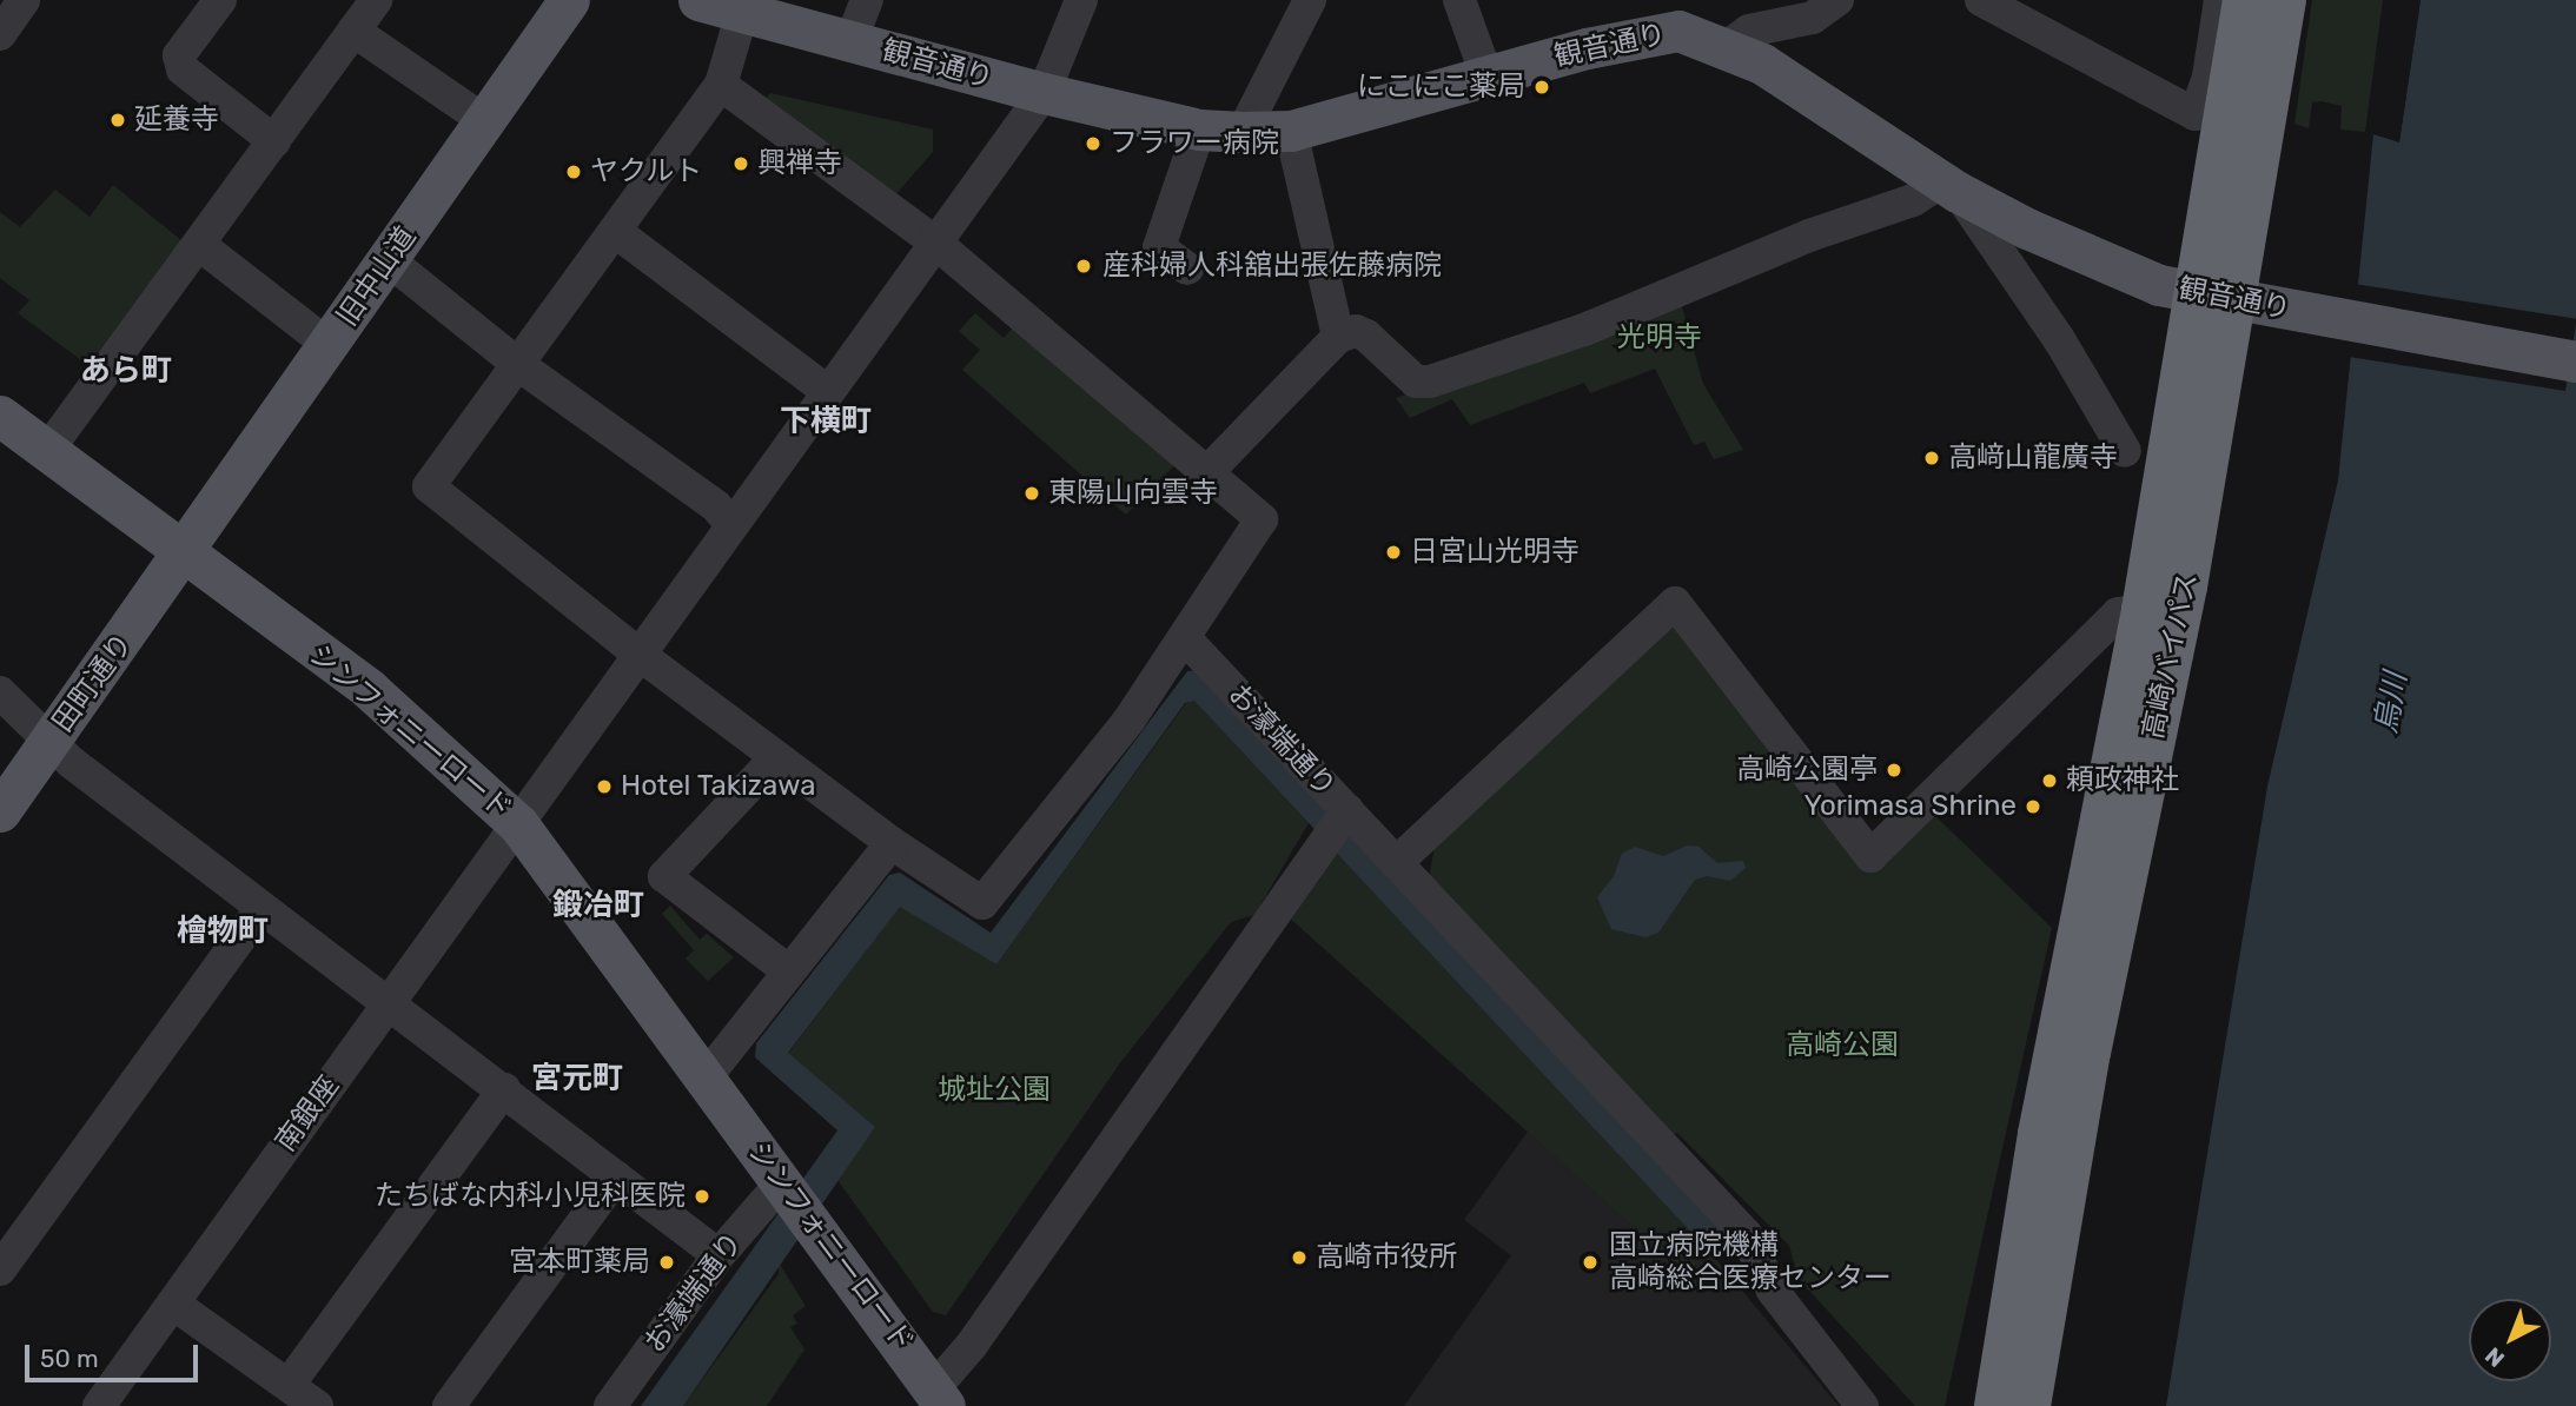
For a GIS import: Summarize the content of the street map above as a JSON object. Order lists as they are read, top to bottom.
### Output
{
  "streets": {
    "highway": ["高崎バイパス"],
    "main road": [
      "観音通り",
      "旧中山道",
      "田町通り",
      "シンフォニーロード"
    ],
    "street": ["お濠端通り", "南銀座"]
  },
  "crossings": [
    ["観音通り", "高崎バイパス"],
    ["観音通り", "南銀座"],
    ["旧中山道", "田町通り"],
    ["旧中山道", "シンフォニーロード"],
    ["田町通り", "シンフォニーロード"],
    ["シンフォニーロード", "お濠端通り"],
    ["シンフォニーロード", "南銀座"]
  ],
  "districts": [
    "あら町",
    "下横町",
    "鍛冶町",
    "檜物町",
    "宮元町"
  ],
  "water": ["烏川"],
  "parks": ["光明寺", "高崎公園", "城址公園"],
  "places": [
    "にこにこ薬局",
    "延養寺",
    "フラワー病院",
    "興禅寺",
    "ヤクルト",
    "産科婦人科舘出張佐藤病院",
    "高﨑山龍廣寺",
    "東陽山向雲寺",
    "日宮山光明寺",
    "高崎公園亭",
    "頼政神社",
    "Hotel Takizawa",
    "Yorimasa Shrine",
    "たちばな内科小児科医院",
    "高崎市役所",
    "宮本町薬局",
    "国立病院機構 高崎総合医療センター"
  ],
  "scale_bar": "50 m",
  "north": "bottom left"
}
